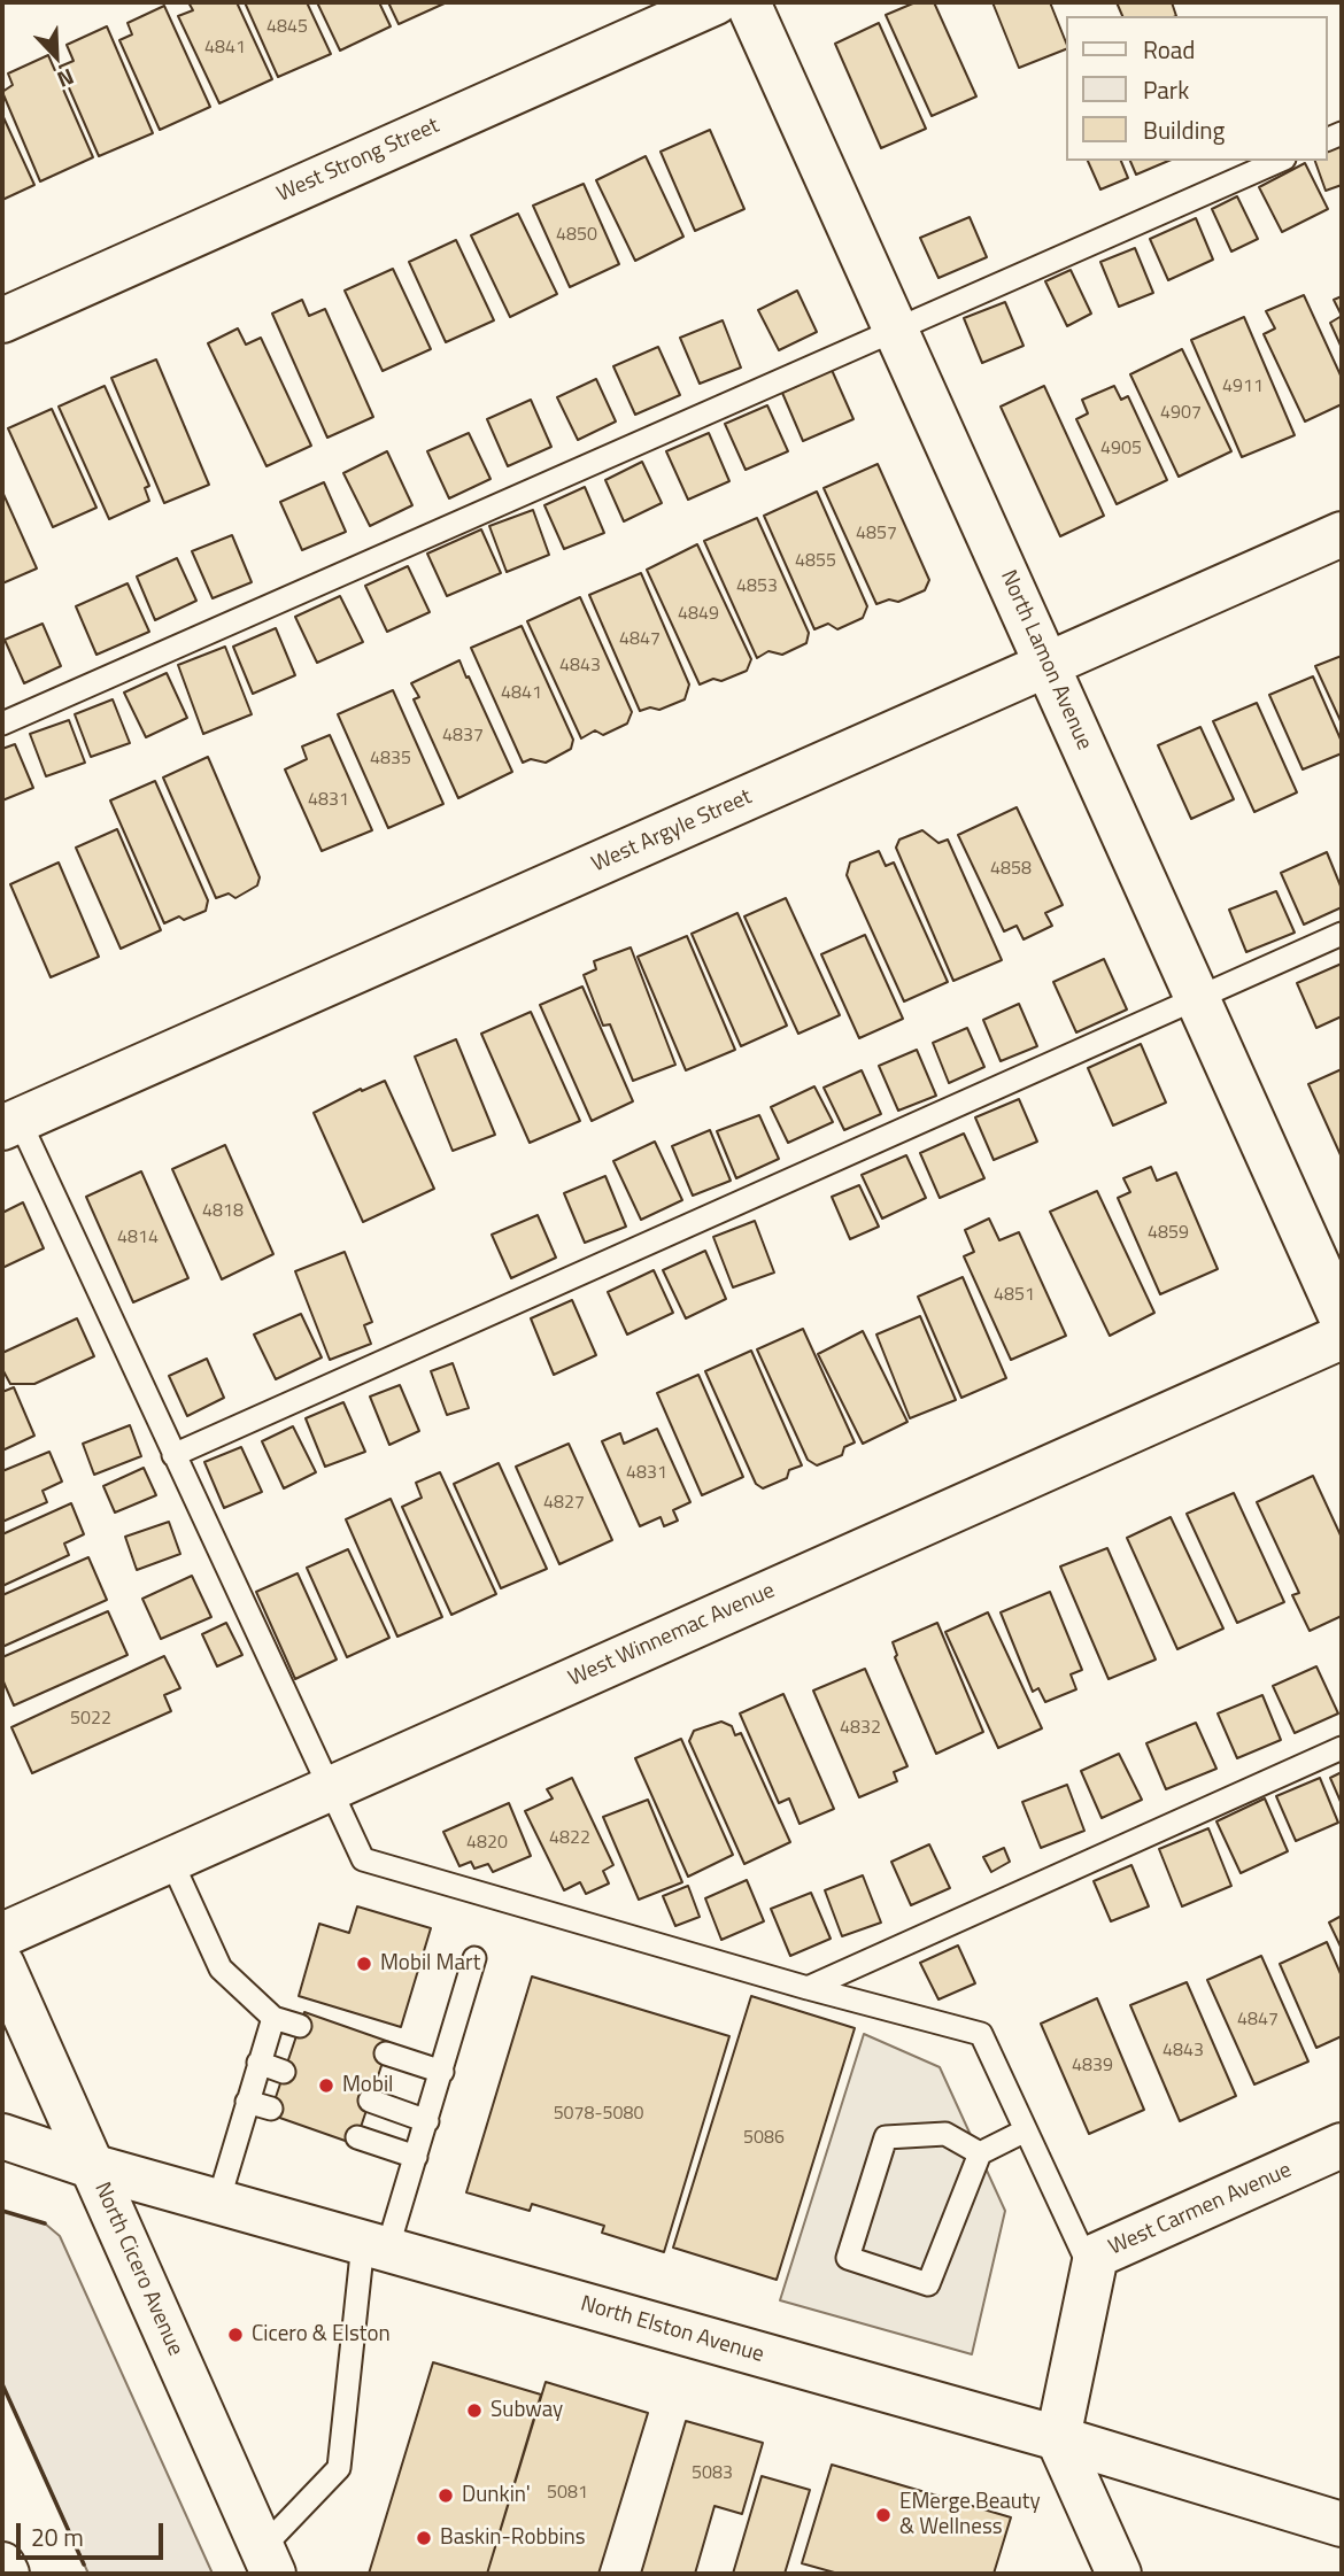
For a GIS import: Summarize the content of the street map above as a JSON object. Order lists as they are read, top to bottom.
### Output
{
  "streets": {
    "main road": [
      "West Strong Street",
      "North Lamon Avenue",
      "West Argyle Street",
      "West Winnemac Avenue",
      "West Carmen Avenue",
      "North Cicero Avenue",
      "North Elston Avenue"
    ]
  },
  "crossings": [
    ["North Lamon Avenue", "West Argyle Street"],
    ["West Carmen Avenue", "North Elston Avenue"],
    ["North Cicero Avenue", "North Elston Avenue"]
  ],
  "places": [
    "Mobil Mart",
    "Mobil",
    "Cicero & Elston",
    "Subway",
    "Dunkin'",
    "EMerge Beauty & Wellness",
    "Baskin-Robbins"
  ],
  "house_numbers": [
    "4845",
    "4841",
    "4850",
    "4911",
    "4907",
    "4905",
    "4857",
    "4855",
    "4853",
    "4849",
    "4847",
    "4843",
    "4841",
    "4837",
    "4835",
    "4831",
    "4858",
    "4818",
    "4859",
    "4814",
    "4851",
    "4831",
    "4827",
    "5022",
    "4832",
    "4822",
    "4820",
    "4847",
    "4843",
    "4839",
    "5078-5080",
    "5086",
    "5083",
    "5081"
  ],
  "legend": ["Road", "Park", "Building"],
  "scale_bar": "20 m",
  "north": "bottom right"
}
